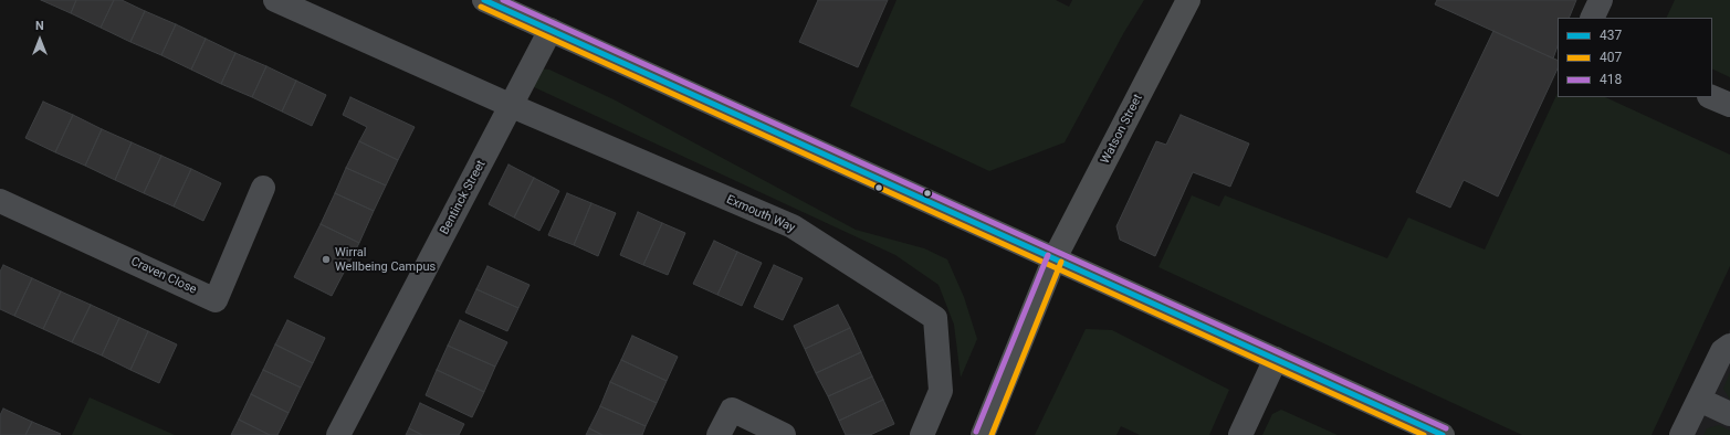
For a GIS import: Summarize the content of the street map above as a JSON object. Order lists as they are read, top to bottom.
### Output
{
  "streets": {
    "main road": ["Watson Street"],
    "street": ["Bentinck Street", "Exmouth Way", "Craven Close"]
  },
  "crossings": [
    ["Bentinck Street", "Exmouth Way"]
  ],
  "places": ["Wirral Wellbeing Campus"],
  "lines": ["transit line 437", "transit line 418", "transit line 407"],
  "legend": ["437", "407", "418"],
  "north": "top"
}
